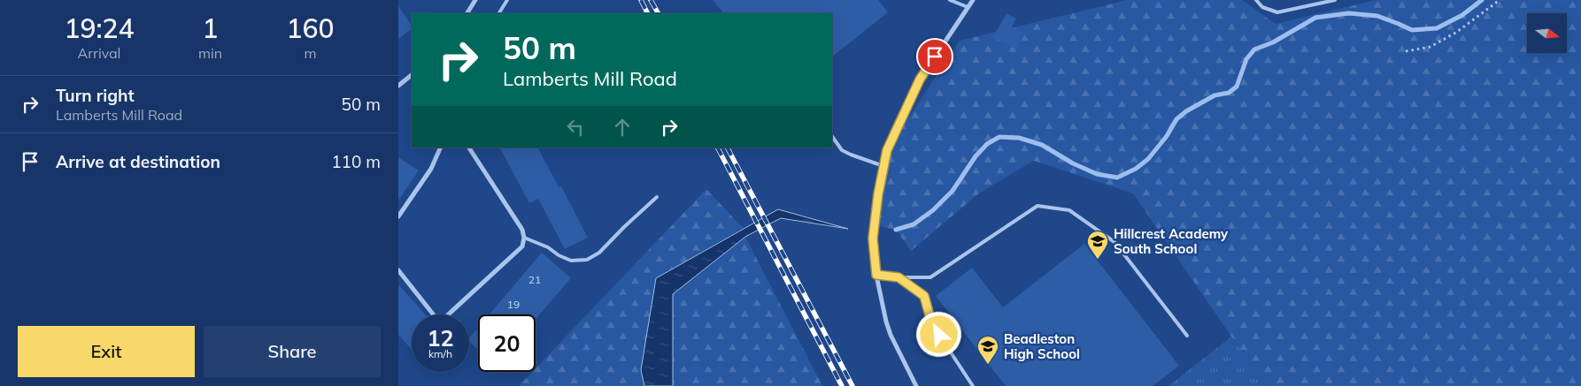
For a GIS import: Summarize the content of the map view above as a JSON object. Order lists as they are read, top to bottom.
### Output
{
  "places": {
    "school or university": ["Hillcrest Academy South School", "Beadleston High School"]
  },
  "house_numbers": ["21", "19"],
  "north": "right",
  "page": {
    "eta": [
      "19:24",
      "Arrival",
      "1",
      "min",
      "160",
      "m"
    ],
    "turn": ["50 m", "Lamberts Mill Road"],
    "list": [
      {
        "name": "Turn right",
        "note": "Lamberts Mill Road",
        "value": "50 m"
      },
      {
        "name": "Arrive at destination",
        "value": "110 m"
      }
    ],
    "speed": "12 km/h",
    "limit": "20",
    "buttons": ["Exit", "Share"]
  }
}
